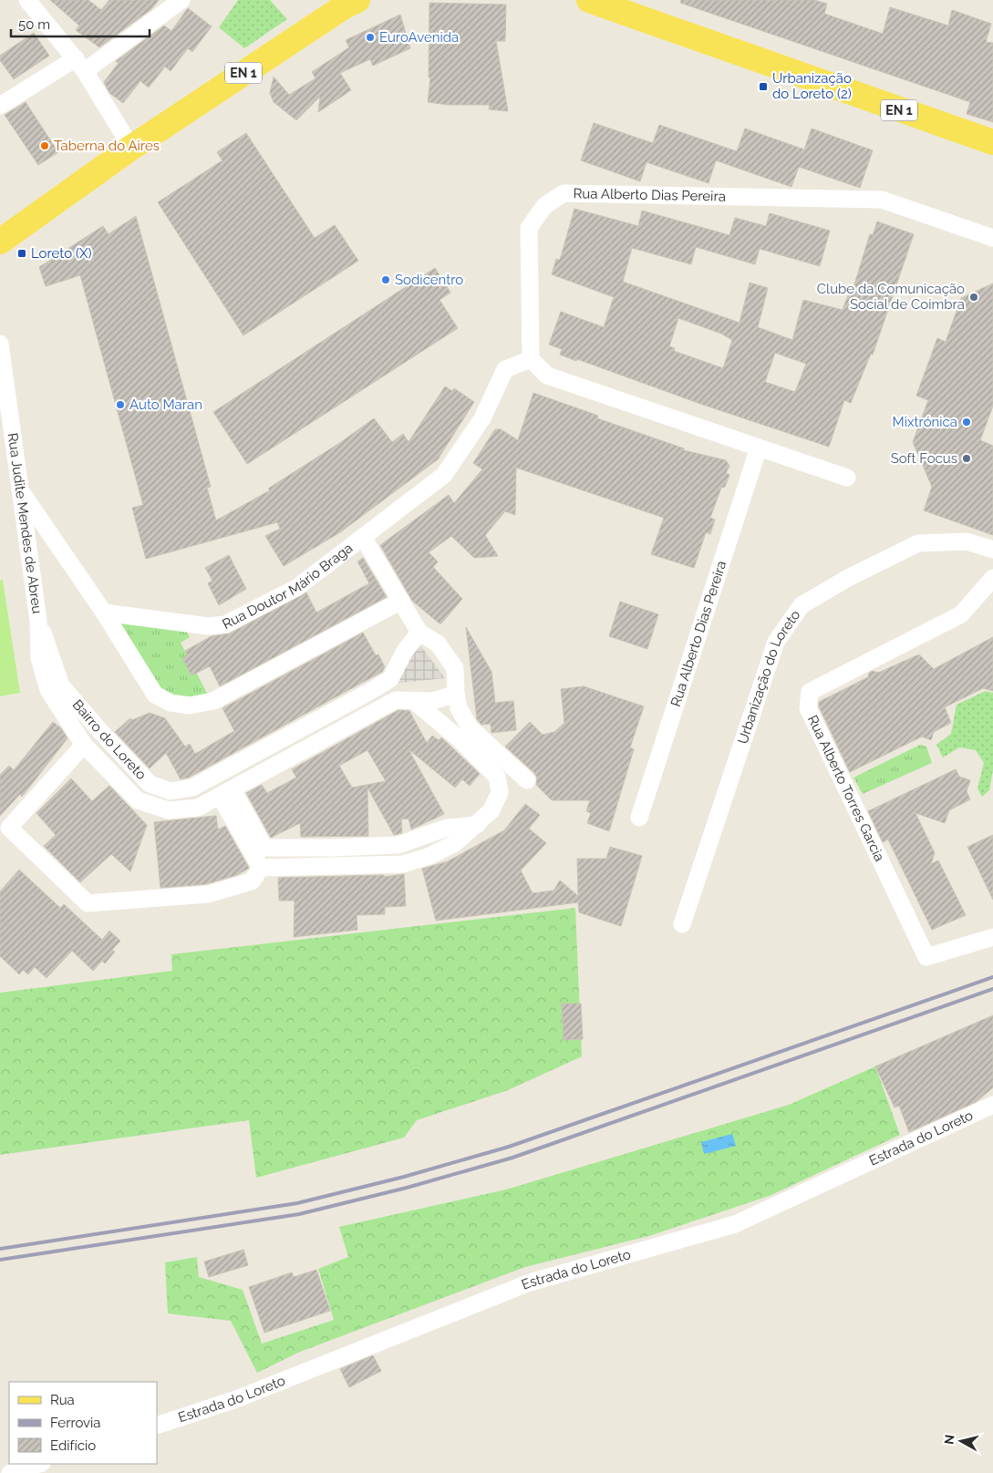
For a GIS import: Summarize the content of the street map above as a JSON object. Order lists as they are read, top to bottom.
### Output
{
  "streets": {
    "main road": ["EN 1"],
    "street": [
      "Rua Alberto Dias Pereira",
      "Rua Judite Mendes de Abreu",
      "Rua Doutor Mário Braga",
      "Urbanização do Loreto",
      "Bairro do Loreto",
      "Rua Alberto Torres Garcia",
      "Estrada do Loreto"
    ]
  },
  "crossings": [
    ["Rua Alberto Dias Pereira", "Rua Doutor Mário Braga"],
    ["Rua Judite Mendes de Abreu", "Bairro do Loreto"]
  ],
  "places": {
    "other": [
      "EuroAvenida",
      "Taberna do Aires",
      "Sodicentro",
      "Clube da Comunicação Social de Coimbra",
      "Auto Maran",
      "Mixtrónica",
      "Soft Focus"
    ],
    "transit": ["Urbanização do Loreto (2)", "Loreto (X)"]
  },
  "legend": ["Rua", "Ferrovia", "Edifício"],
  "scale_bar": "50 m",
  "north": "left"
}
